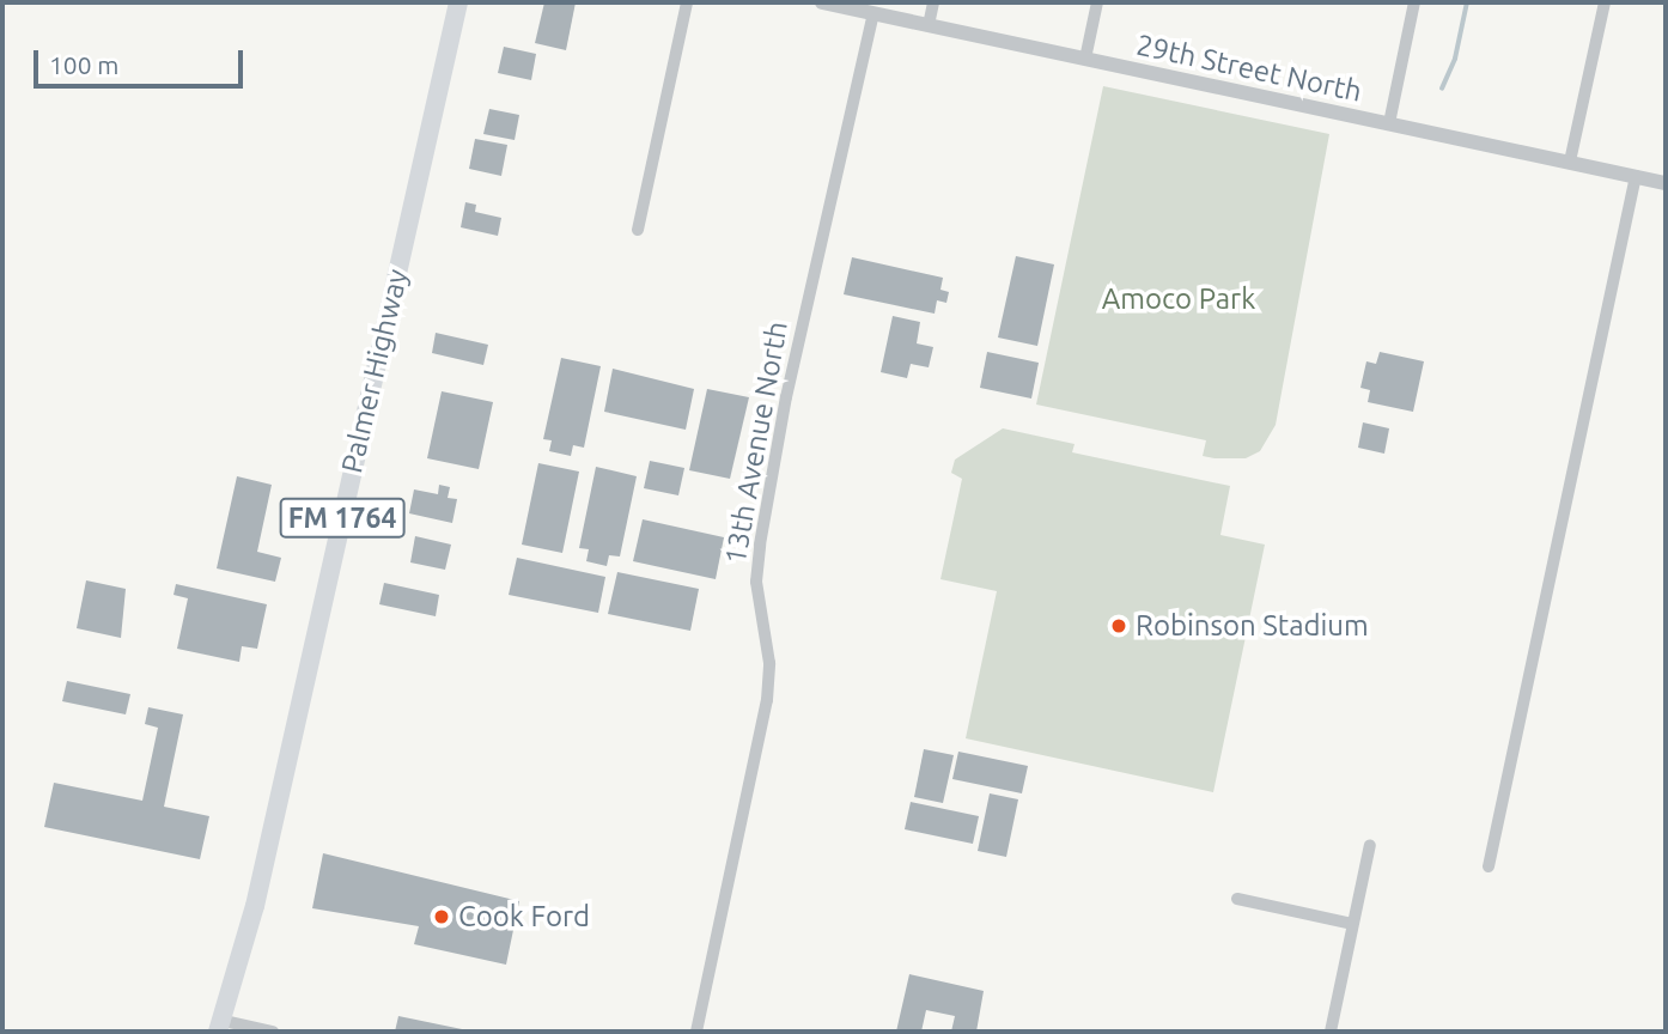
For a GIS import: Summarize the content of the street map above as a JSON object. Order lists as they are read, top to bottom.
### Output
{
  "streets": {
    "main road": ["Palmer Highway", "FM 1764"],
    "street": ["29th Street North", "13th Avenue North"]
  },
  "crossings": [
    ["29th Street North", "13th Avenue North"]
  ],
  "parks": ["Amoco Park"],
  "places": ["Robinson Stadium", "Cook Ford"],
  "scale_bar": "100 m"
}
